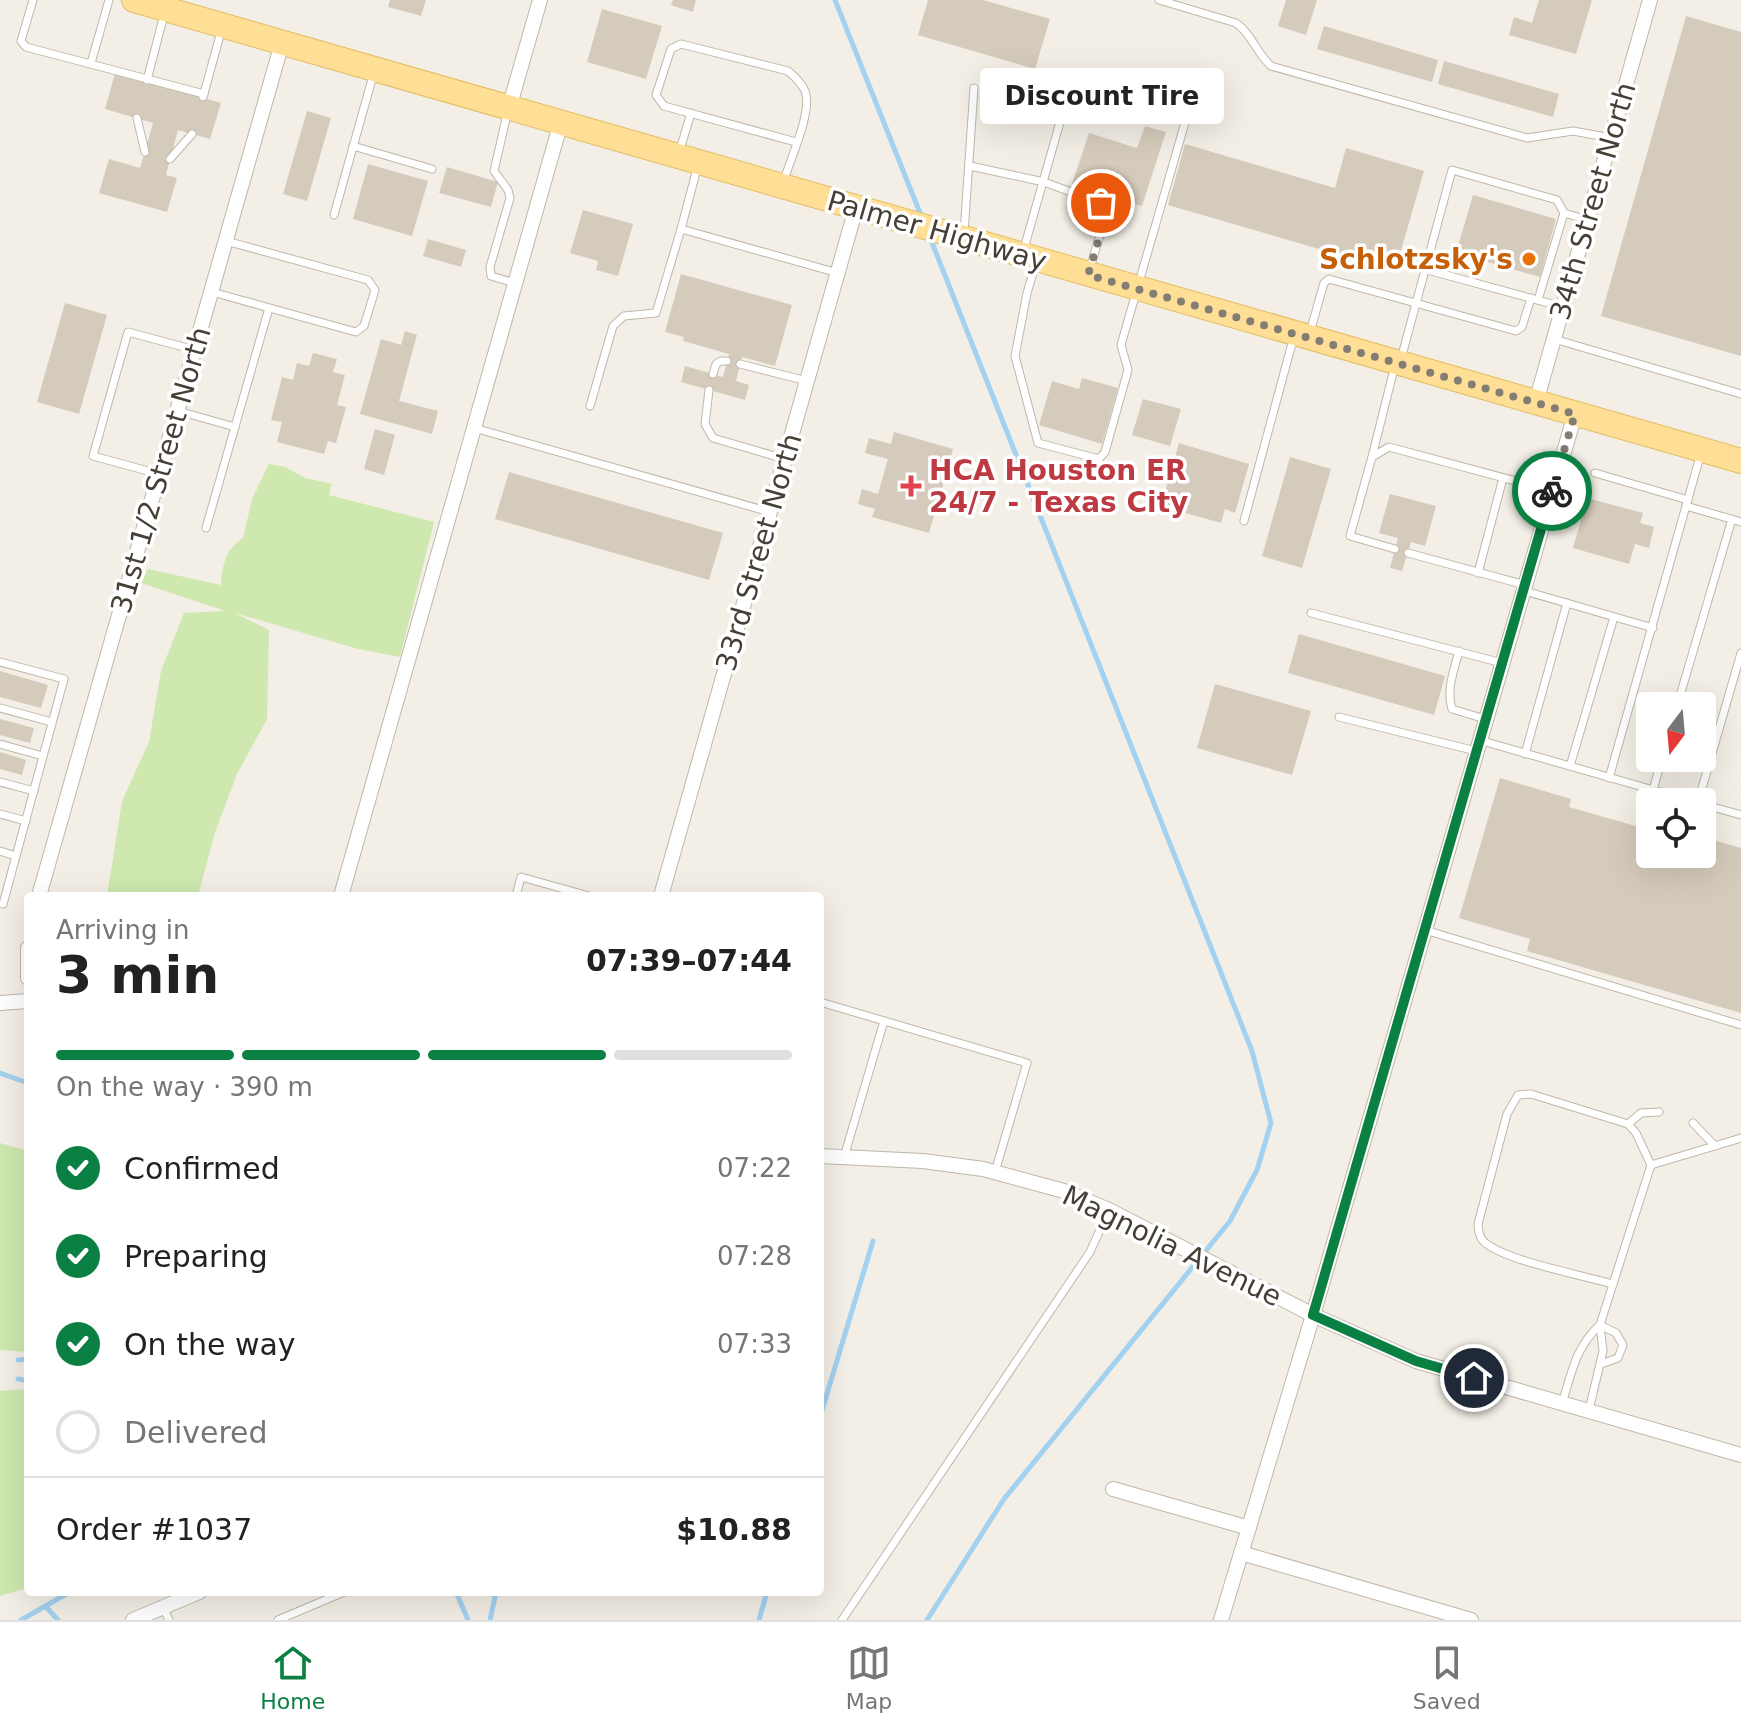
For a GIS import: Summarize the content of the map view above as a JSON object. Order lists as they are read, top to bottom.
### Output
{
  "streets": {
    "main road": ["Palmer Highway"],
    "street": [
      "34th Street North",
      "31st 1/2 Street North",
      "33rd Street North",
      "Magnolia Avenue"
    ]
  },
  "crossings": [
    ["34th Street North", "Palmer Highway"],
    ["Palmer Highway", "31st 1/2 Street North"],
    ["Palmer Highway", "33rd Street North"]
  ],
  "places": {
    "other": ["Discount Tire", "Schlotzsky's"],
    "health": ["HCA Houston ER 24/7 - Texas City"]
  },
  "north": "bottom",
  "page": {
    "bubble": "Discount Tire",
    "heading": ["3 min", "Arriving in", "07:39–07:44"],
    "panel": ["Order #1037", "$10.88"],
    "bar": "On the way · 390 m",
    "list": [
      ["Confirmed", "07:22"],
      ["Preparing", "07:28"],
      ["On the way", "07:33"],
      "Delivered"
    ],
    "tabs": ["Home", "Map", "Saved"]
  }
}
